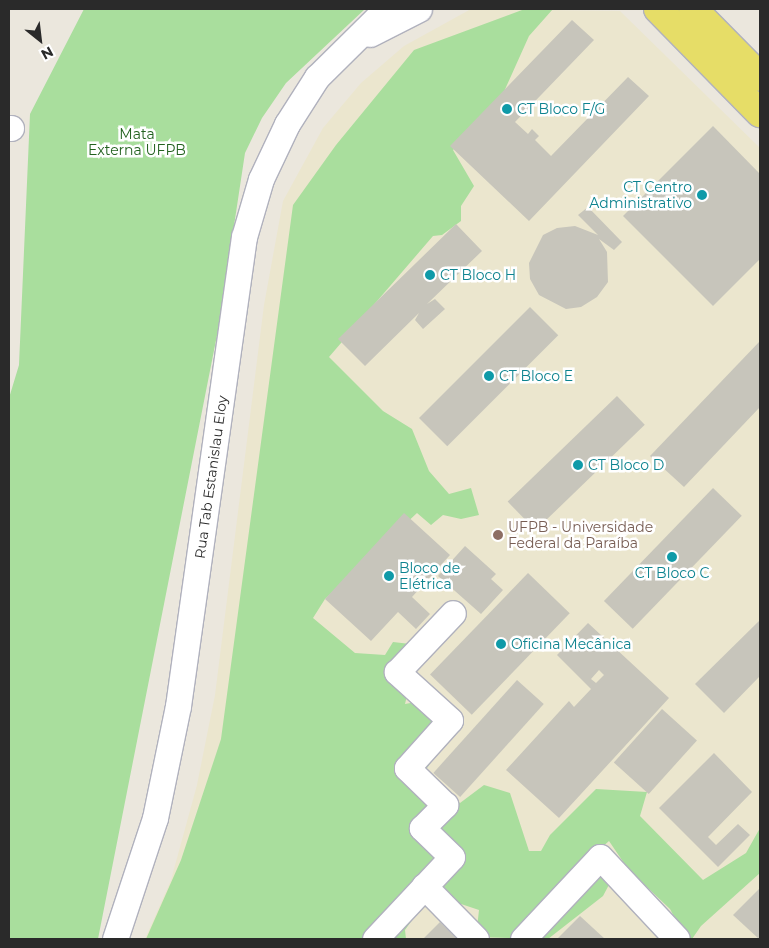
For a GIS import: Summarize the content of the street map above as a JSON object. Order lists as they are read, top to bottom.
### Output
{
  "streets": {
    "street": ["Rua Tab Estanislau Eloy"]
  },
  "parks": ["Mata Externa UFPB"],
  "places": [
    "CT Bloco F/G",
    "CT Centro Administrativo",
    "CT Bloco H",
    "CT Bloco E",
    "CT Bloco D",
    "UFPB - Universidade Federal da Paraíba",
    "CT Bloco C",
    "Bloco de Elétrica",
    "Oficina Mecânica"
  ],
  "north": "bottom right"
}
